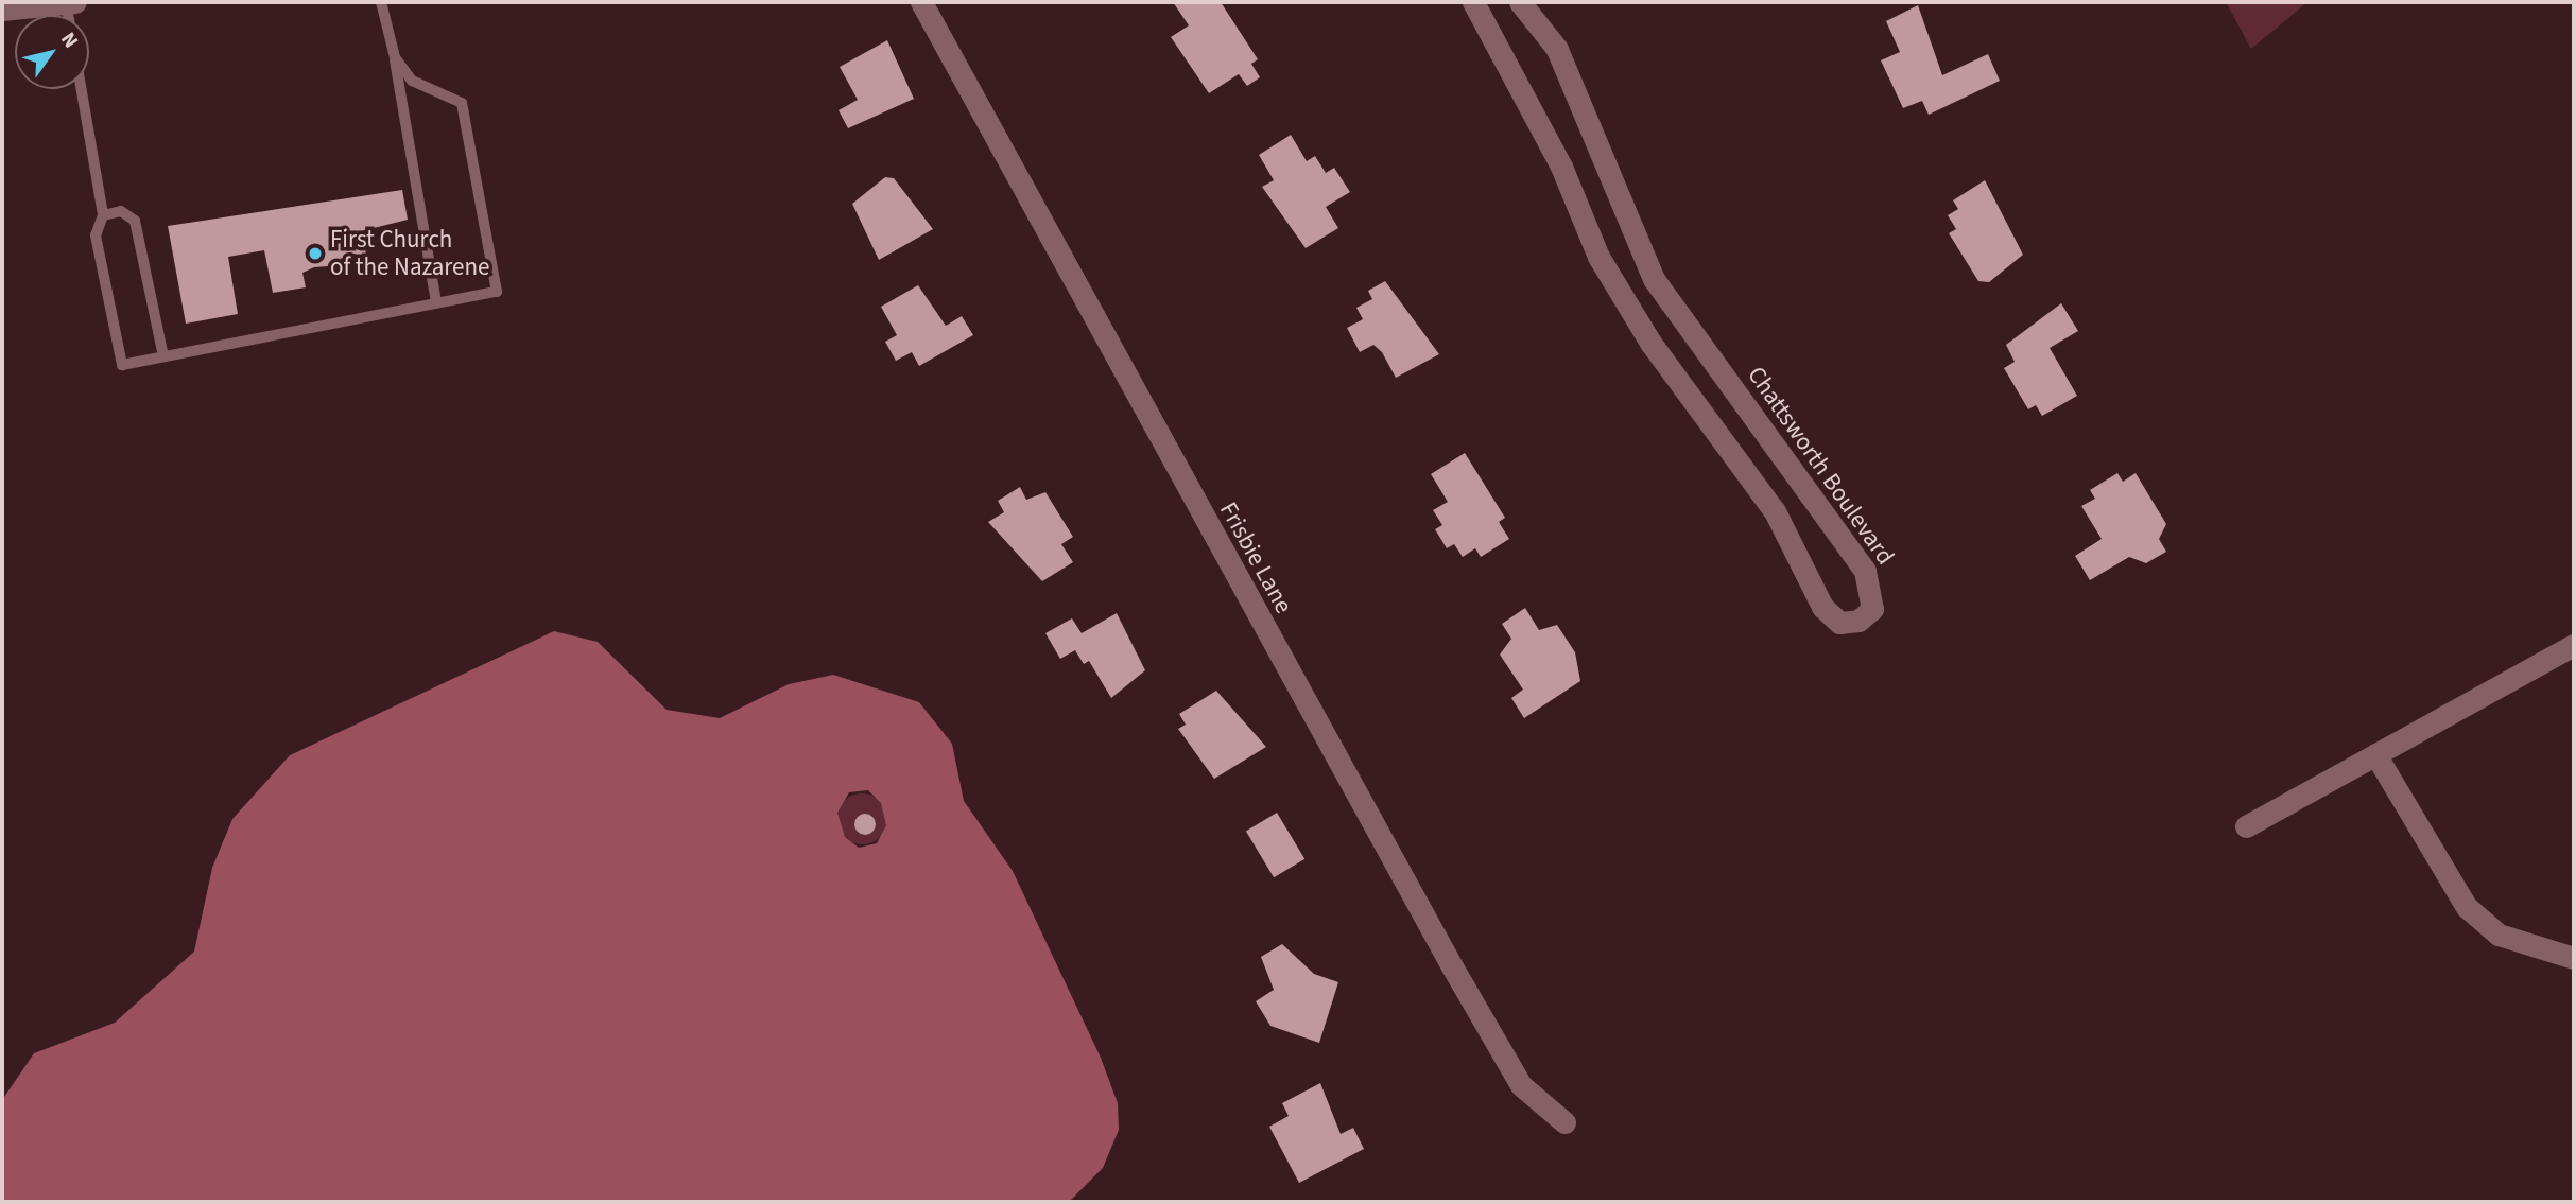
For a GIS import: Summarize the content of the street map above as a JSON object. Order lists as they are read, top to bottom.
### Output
{
  "streets": {
    "street": ["Chattsworth Boulevard", "Frisbie Lane"]
  },
  "places": ["First Church of the Nazarene"],
  "north": "top right"
}
